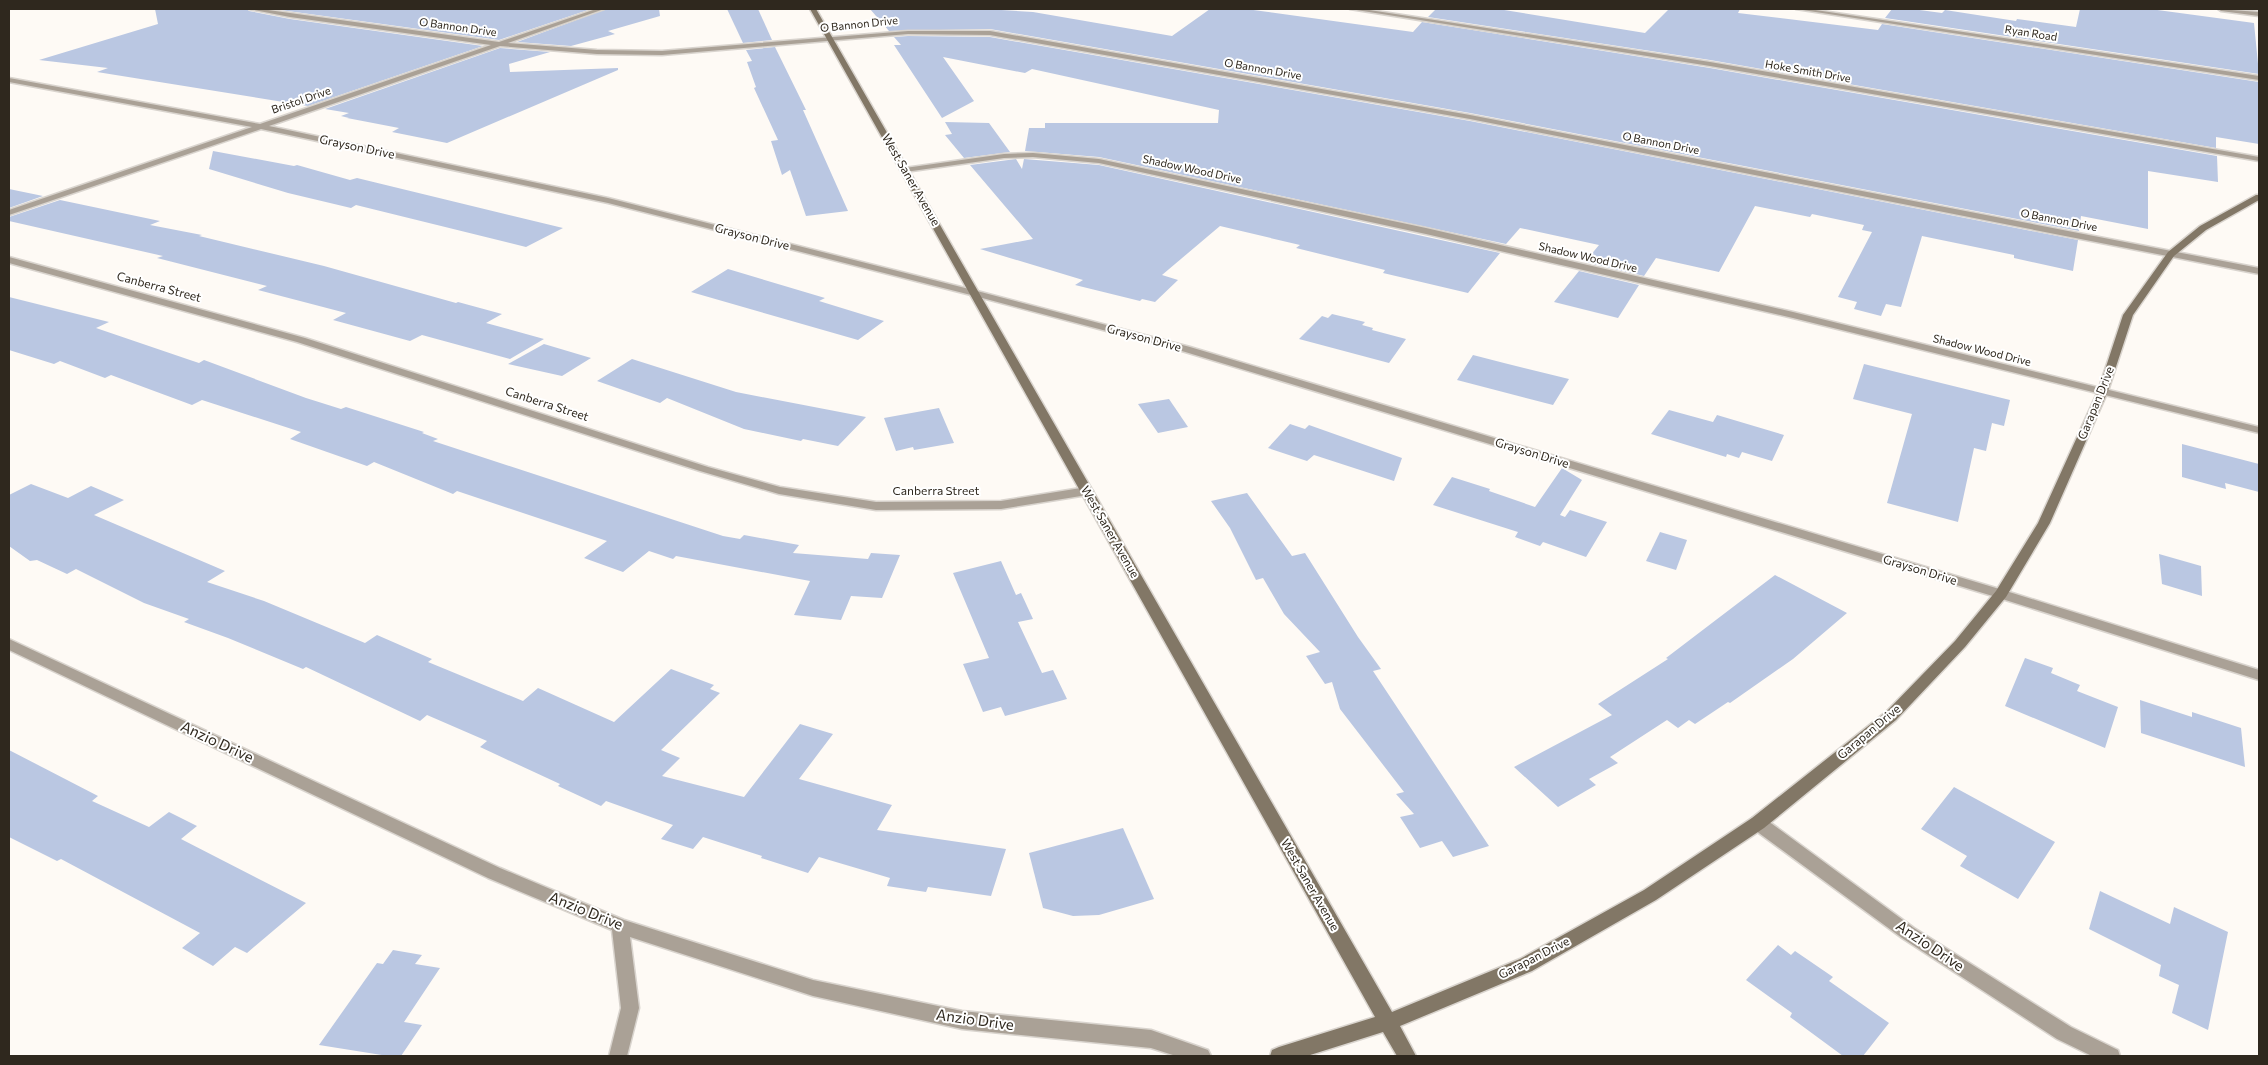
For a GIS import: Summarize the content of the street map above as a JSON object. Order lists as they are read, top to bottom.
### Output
{
  "streets": {
    "street": [
      "O Bannon Drive",
      "Ryan Road",
      "Hoke Smith Drive",
      "Bristol Drive",
      "Grayson Drive",
      "Shadow Wood Drive",
      "West Saner Avenue",
      "Canberra Street",
      "Garapan Drive",
      "Anzio Drive"
    ]
  },
  "crossings": [
    ["O Bannon Drive", "Bristol Drive"],
    ["O Bannon Drive", "West Saner Avenue"],
    ["O Bannon Drive", "Garapan Drive"],
    ["Bristol Drive", "Grayson Drive"],
    ["Grayson Drive", "West Saner Avenue"],
    ["Grayson Drive", "Garapan Drive"],
    ["Shadow Wood Drive", "West Saner Avenue"],
    ["Shadow Wood Drive", "Garapan Drive"],
    ["West Saner Avenue", "Canberra Street"],
    ["West Saner Avenue", "Garapan Drive"],
    ["Garapan Drive", "Anzio Drive"]
  ]
}
